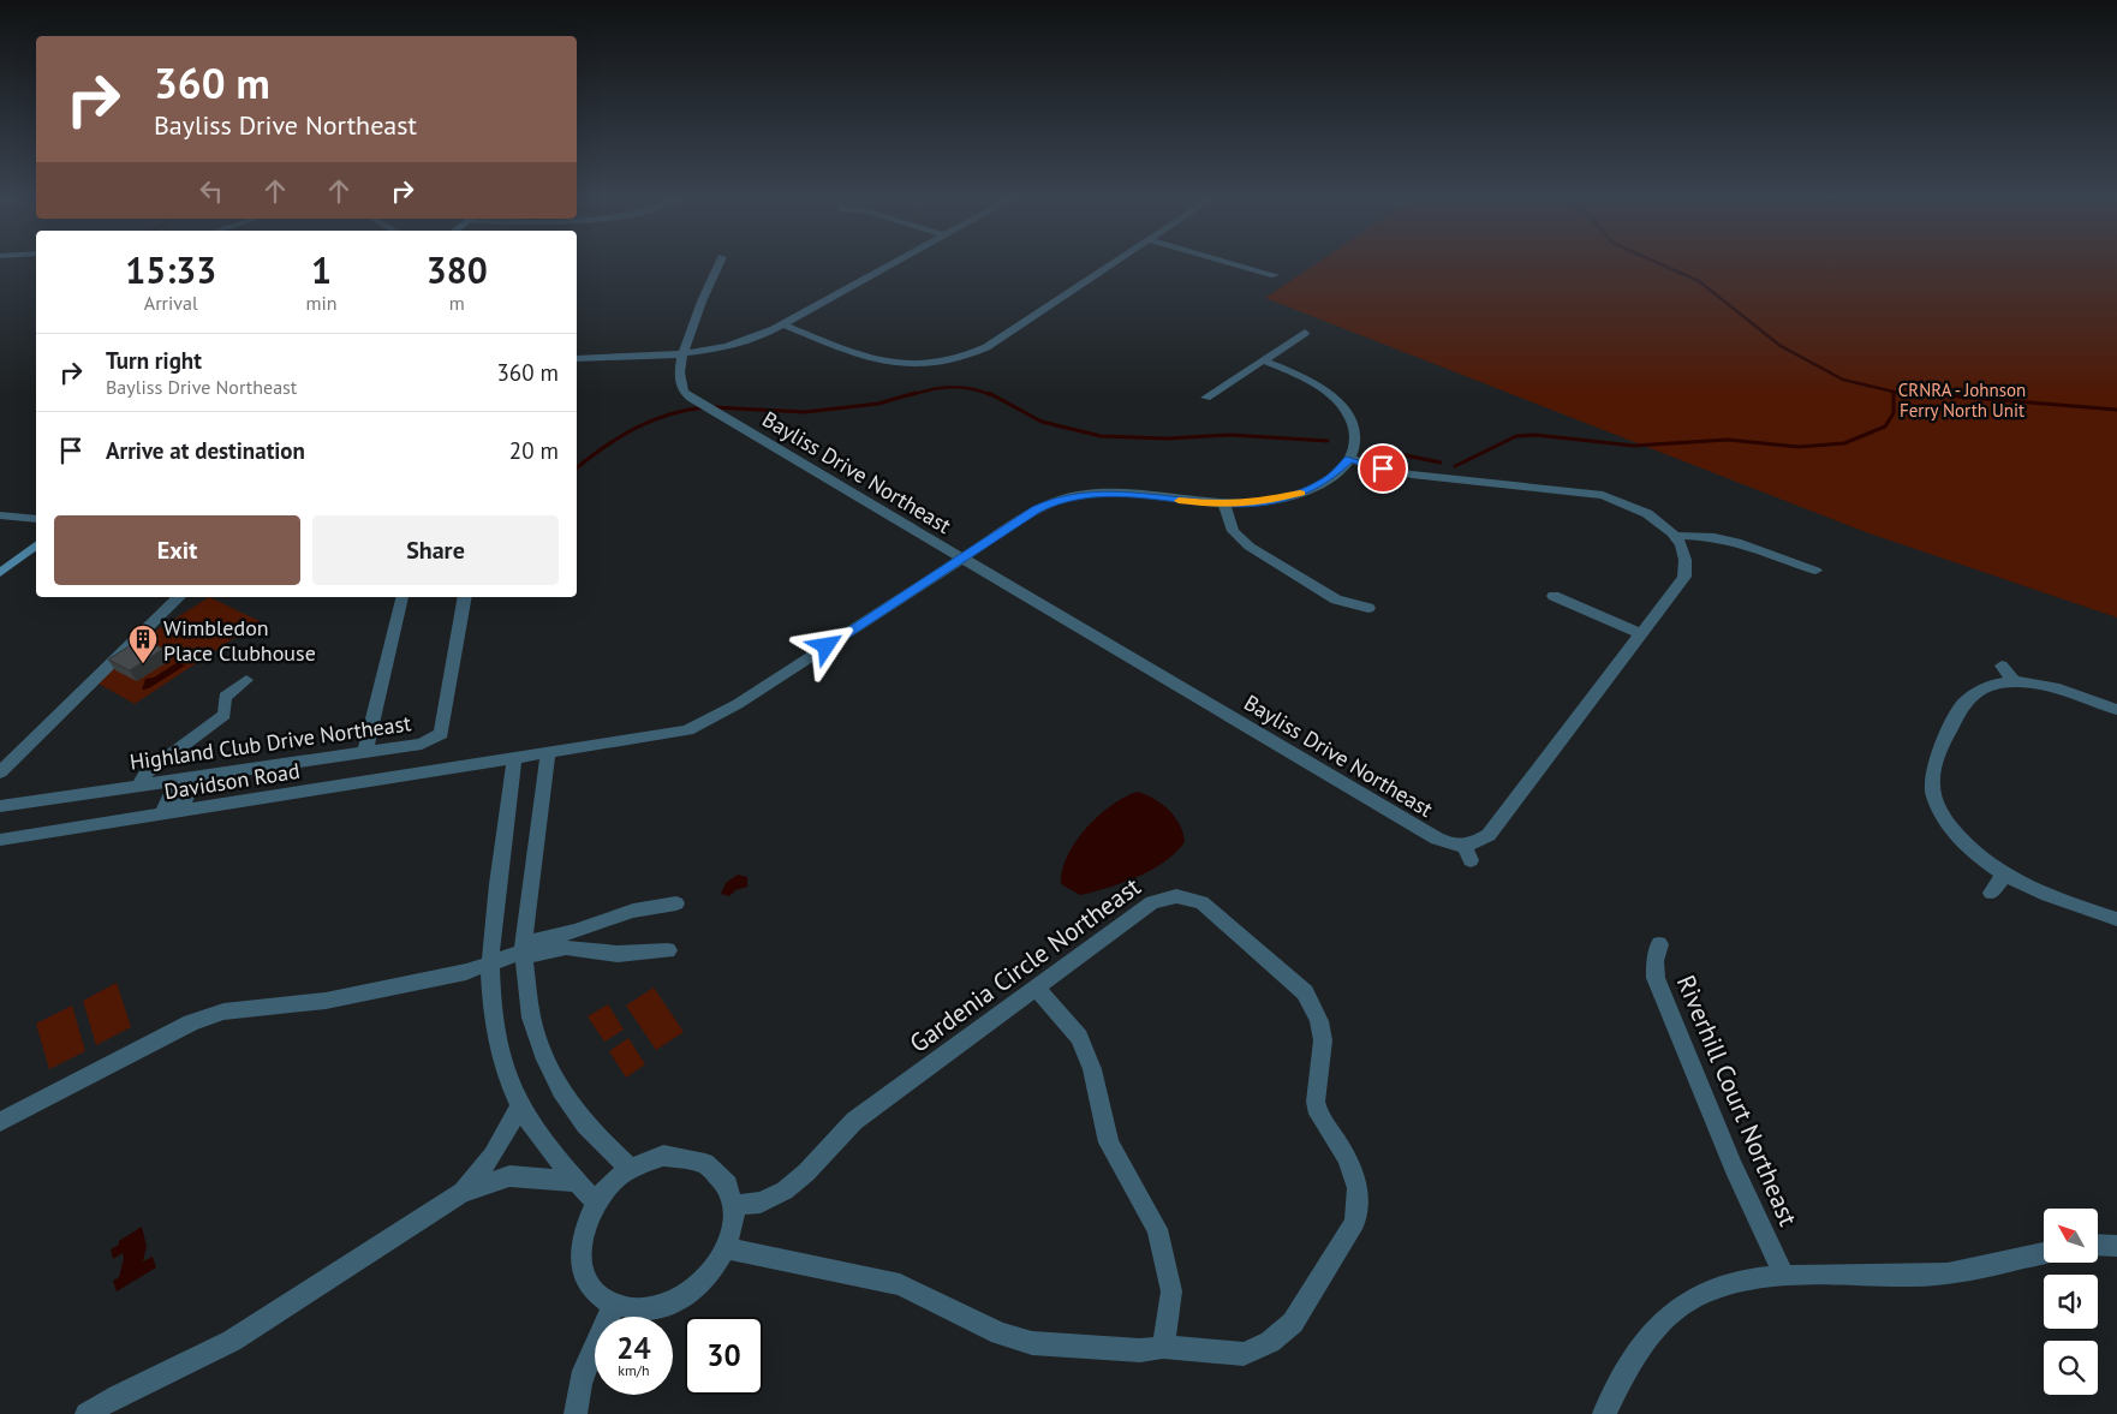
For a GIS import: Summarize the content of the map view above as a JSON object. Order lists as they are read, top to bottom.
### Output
{
  "streets": {
    "street": [
      "Bayliss Drive Northeast",
      "Highland Club Drive Northeast",
      "Davidson Road",
      "Gardenia Circle Northeast",
      "Riverhill Court Northeast"
    ]
  },
  "crossings": [
    ["Bayliss Drive Northeast", "Davidson Road"]
  ],
  "parks": ["CRNRA - Johnson Ferry North Unit"],
  "places": {
    "building": ["Wimbledon Place Clubhouse"]
  },
  "north": "top left",
  "page": {
    "turn": ["360 m", "Bayliss Drive Northeast"],
    "eta": [
      "15:33",
      "Arrival",
      "1",
      "min",
      "380",
      "m"
    ],
    "list": [
      {
        "name": "Turn right",
        "note": "Bayliss Drive Northeast",
        "value": "360 m"
      },
      {
        "name": "Arrive at destination",
        "value": "20 m"
      }
    ],
    "buttons": ["Exit", "Share"],
    "speed": "24 km/h",
    "limit": "30"
  }
}
